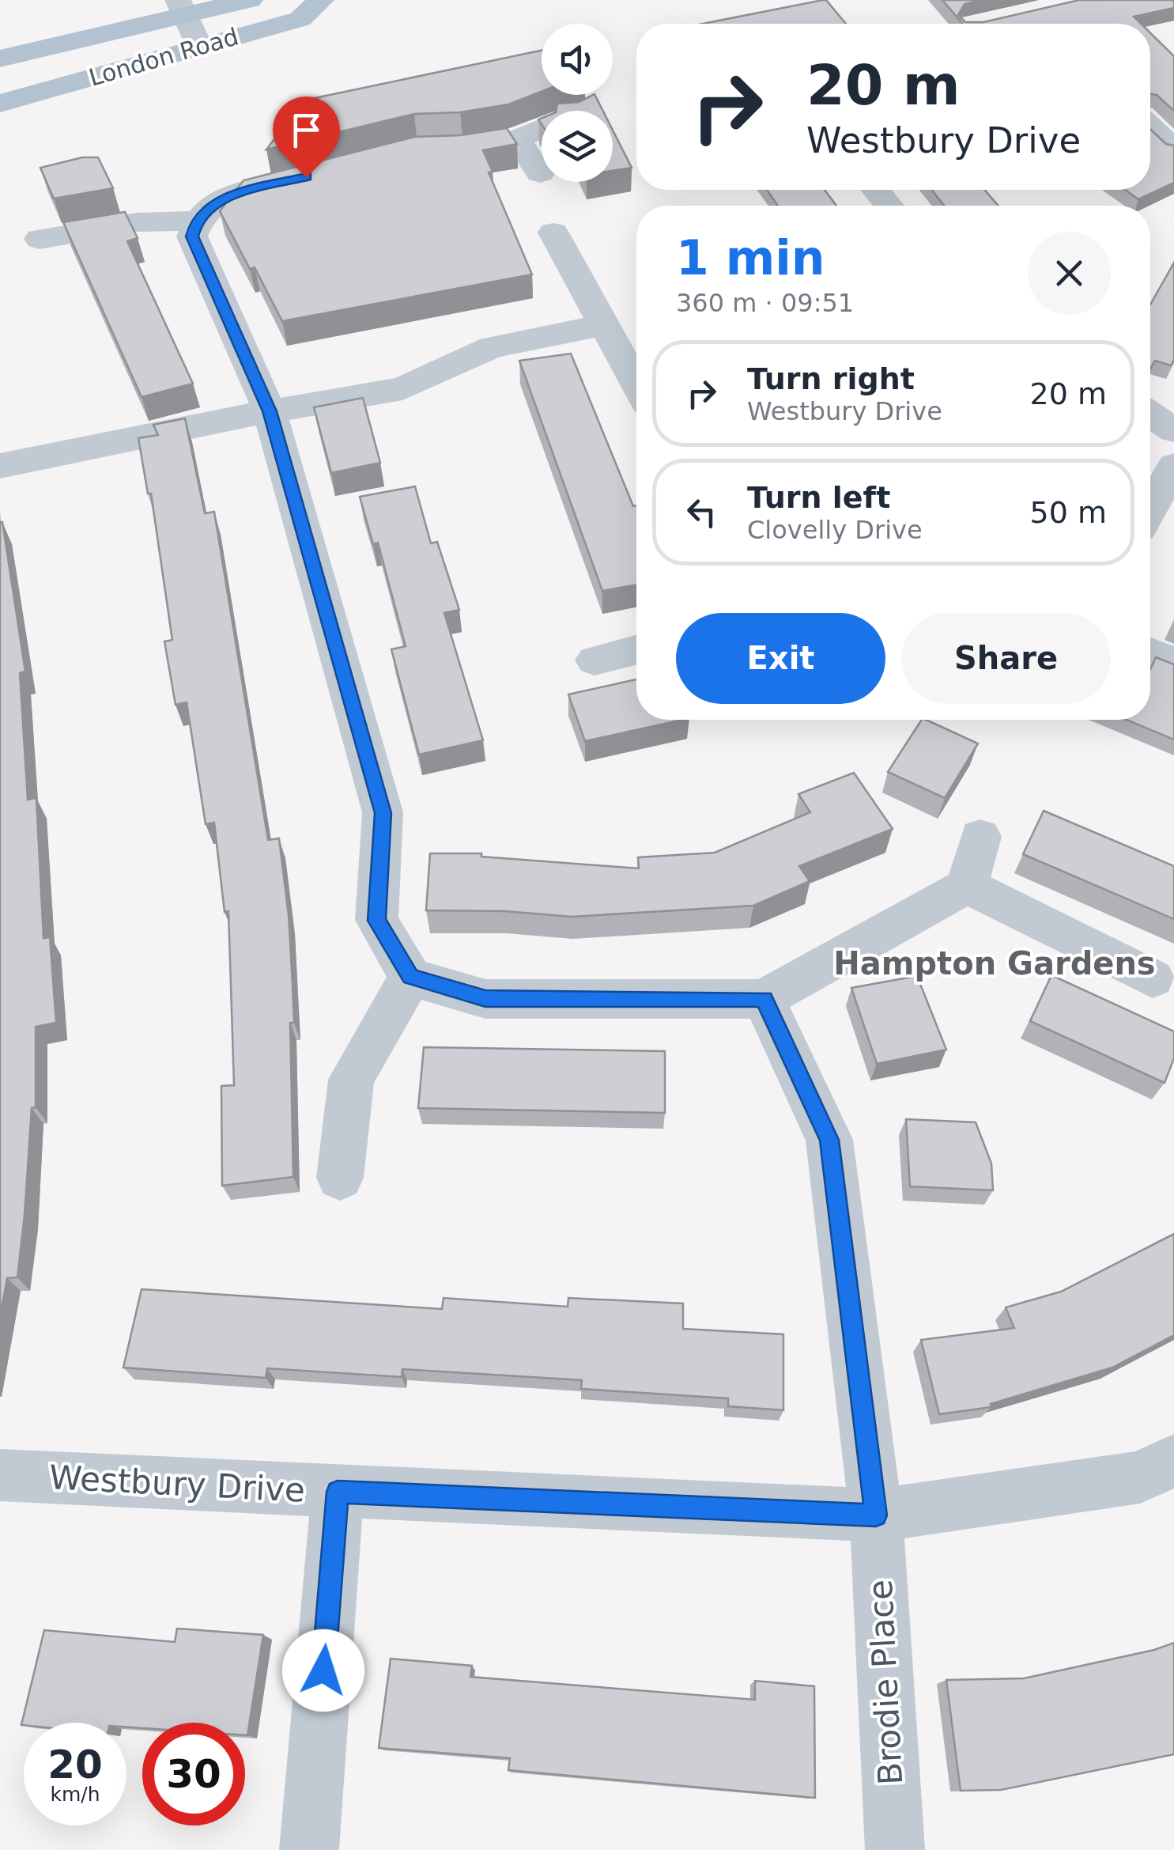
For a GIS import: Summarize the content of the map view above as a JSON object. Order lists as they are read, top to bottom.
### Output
{
  "streets": {
    "main road": ["London Road"],
    "street": ["Westbury Drive", "Brodie Place"]
  },
  "crossings": [
    ["Westbury Drive", "Brodie Place"]
  ],
  "districts": ["Hampton Gardens"],
  "page": {
    "turn": ["20 m", "Westbury Drive"],
    "heading": ["1 min", "360 m · 09:51"],
    "list": [
      {
        "name": "Turn right",
        "note": "Westbury Drive",
        "value": "20 m"
      },
      {
        "name": "Turn left",
        "note": "Clovelly Drive",
        "value": "50 m"
      }
    ],
    "buttons": ["Exit", "Share"],
    "speed": "20 km/h",
    "limit": "30"
  }
}
